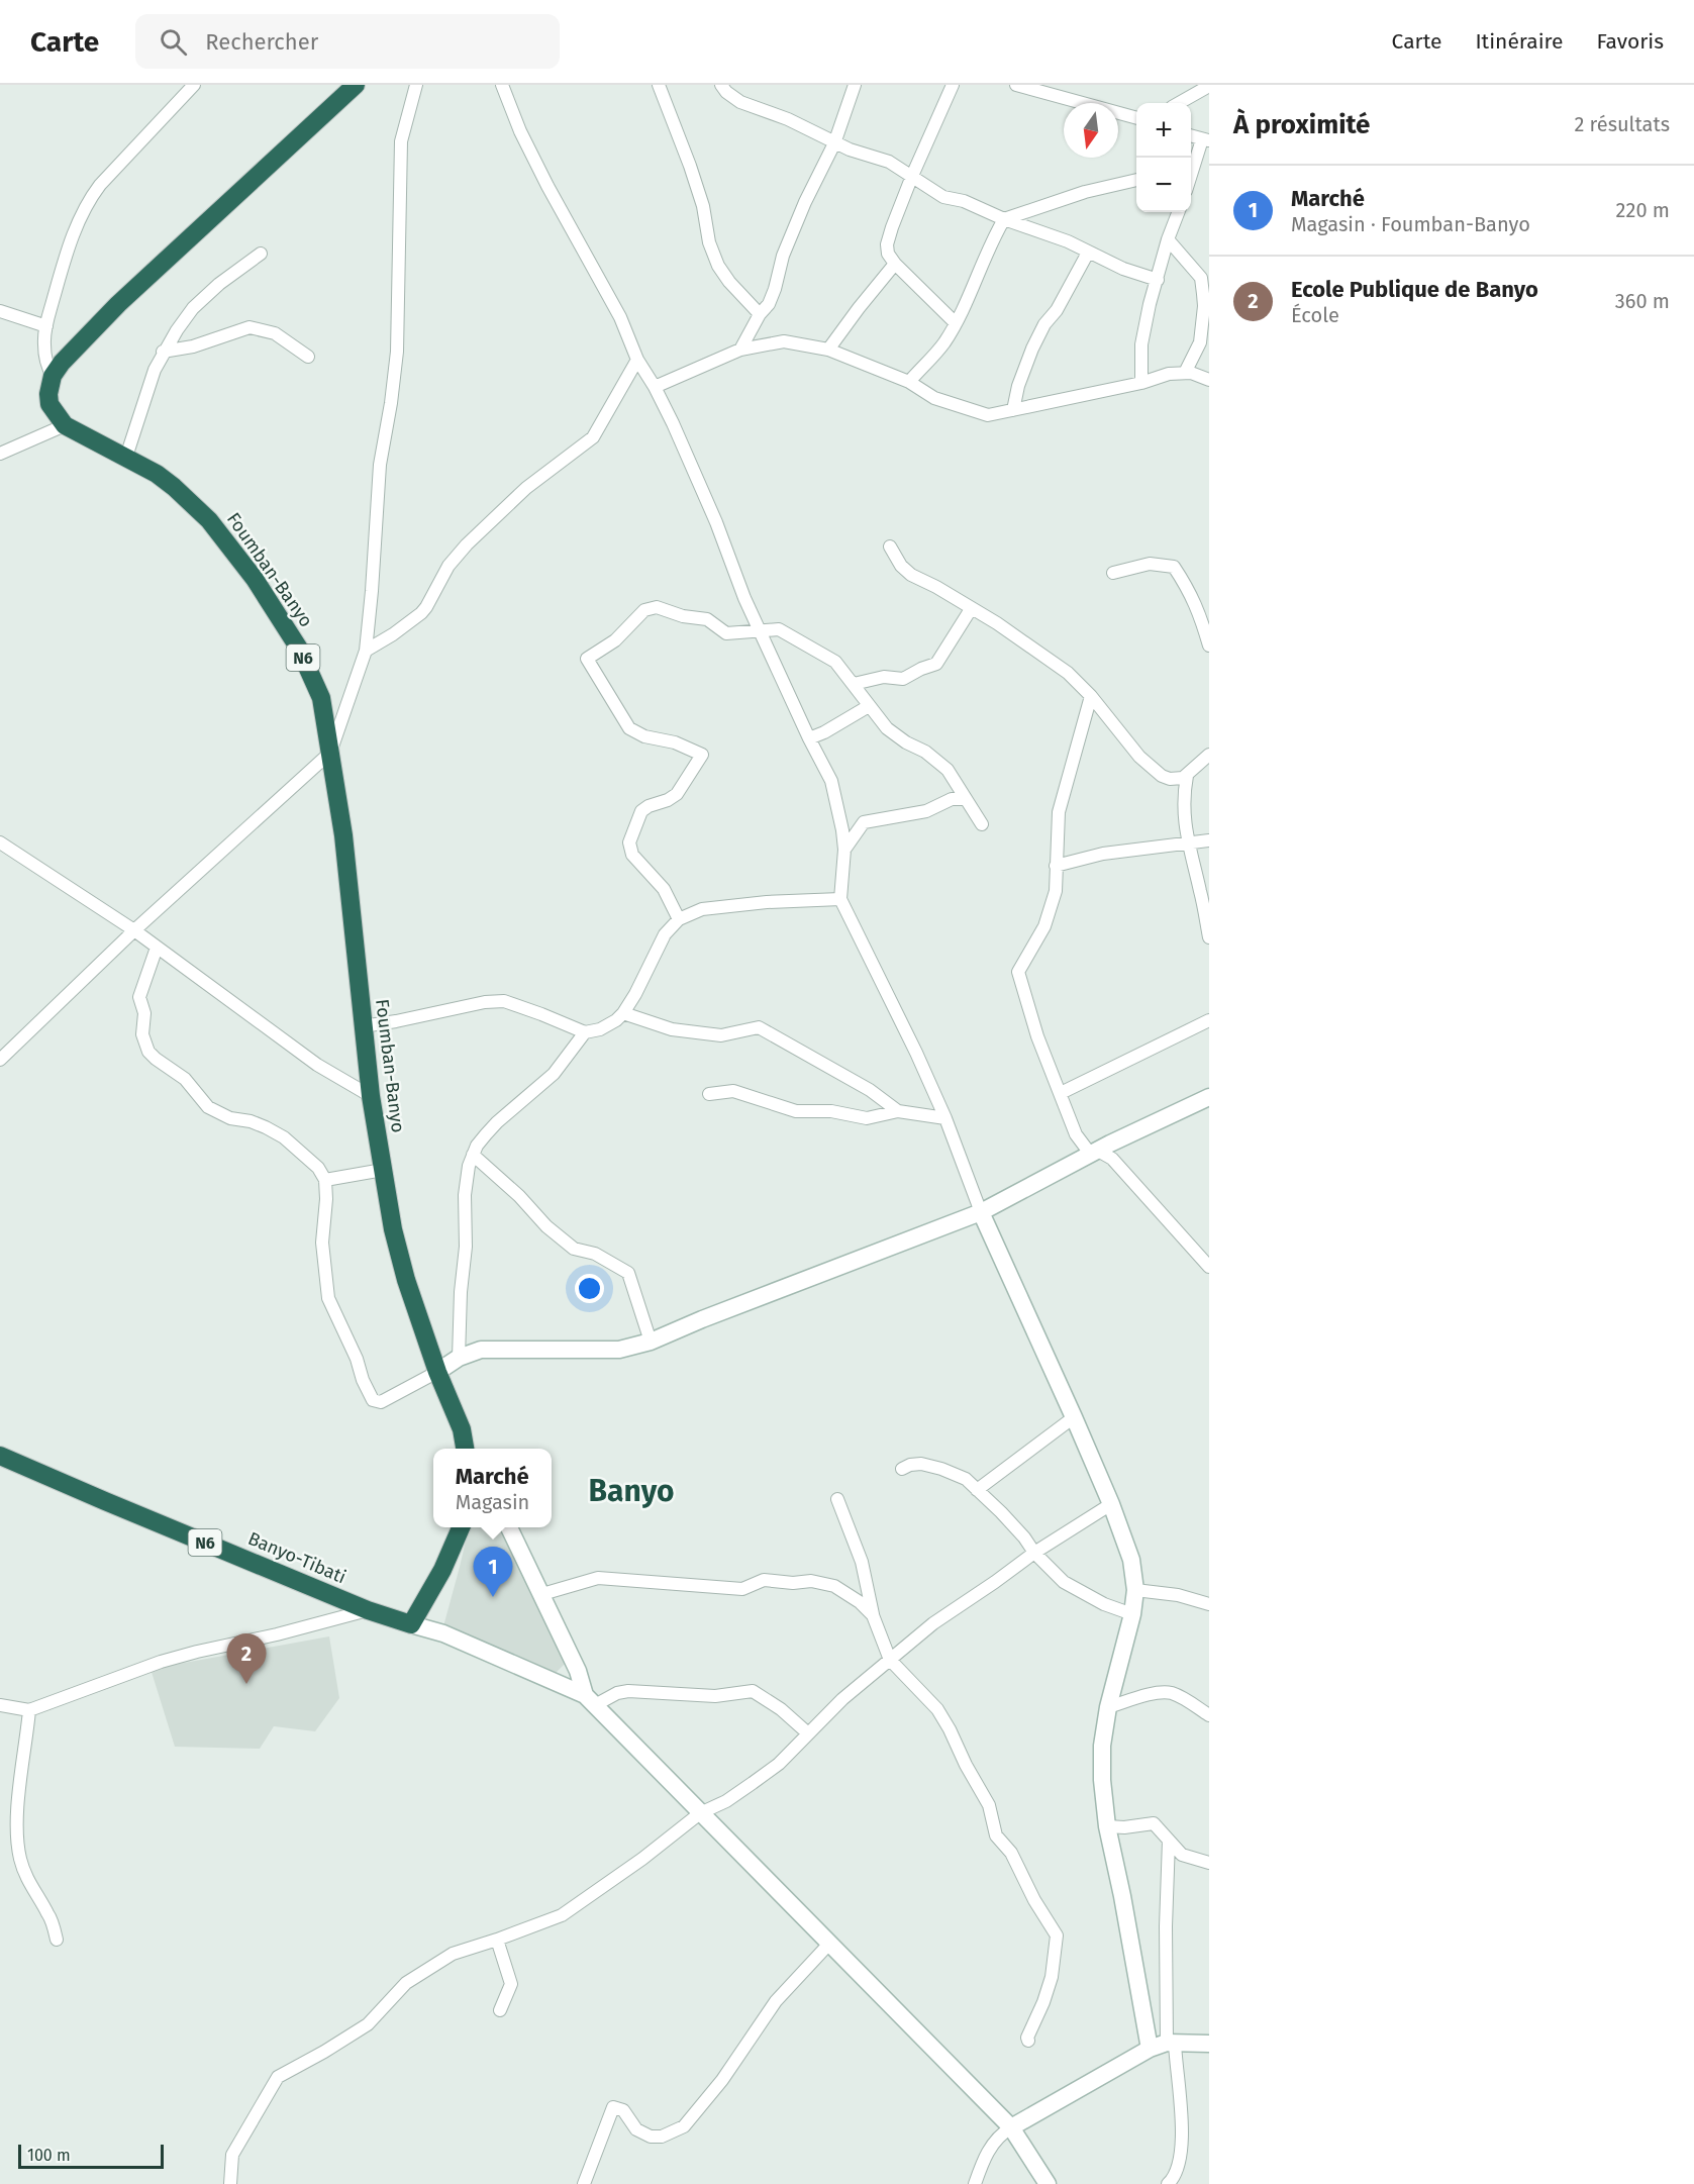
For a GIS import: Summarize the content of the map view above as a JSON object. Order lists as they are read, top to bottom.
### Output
{
  "streets": {
    "highway": ["Foumban-Banyo", "N6", "Banyo-Tibati"]
  },
  "districts": ["Banyo"],
  "scale_bar": "100 m",
  "north": "bottom",
  "page": {
    "header": "Carte",
    "search": "Rechercher",
    "nav": ["Carte", "Itinéraire", "Favoris"],
    "heading": ["À proximité", "2 résultats"],
    "map_buttons": ["+", "−"],
    "list": [
      {
        "mark": "1",
        "name": "Marché",
        "note": "Magasin · Foumban-Banyo",
        "value": "220 m"
      },
      {
        "mark": "2",
        "name": "Ecole Publique de Banyo",
        "note": "École",
        "value": "360 m"
      }
    ],
    "popup": ["Marché", "Magasin"],
    "pins": ["1", "2"],
    "scale": "100 m"
  }
}
